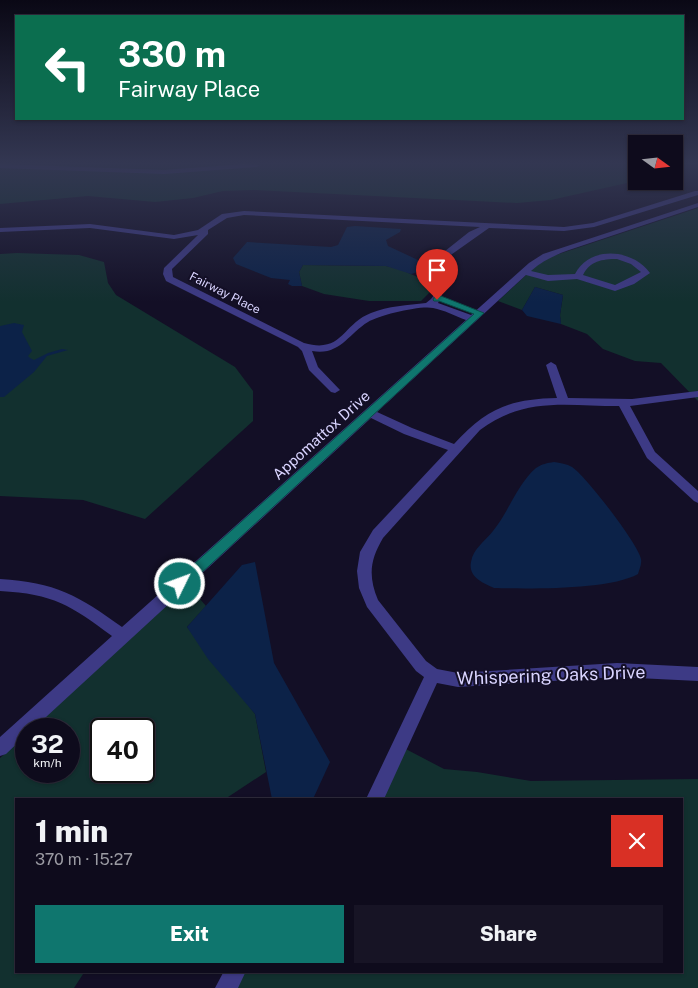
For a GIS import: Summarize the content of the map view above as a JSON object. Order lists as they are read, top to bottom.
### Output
{
  "streets": {
    "street": ["Fairway Place", "Appomattox Drive", "Whispering Oaks Drive"]
  },
  "north": "right",
  "page": {
    "turn": ["330 m", "Fairway Place"],
    "speed": "32 km/h",
    "limit": "40",
    "heading": ["1 min", "370 m · 15:27"],
    "buttons": ["Exit", "Share"]
  }
}
